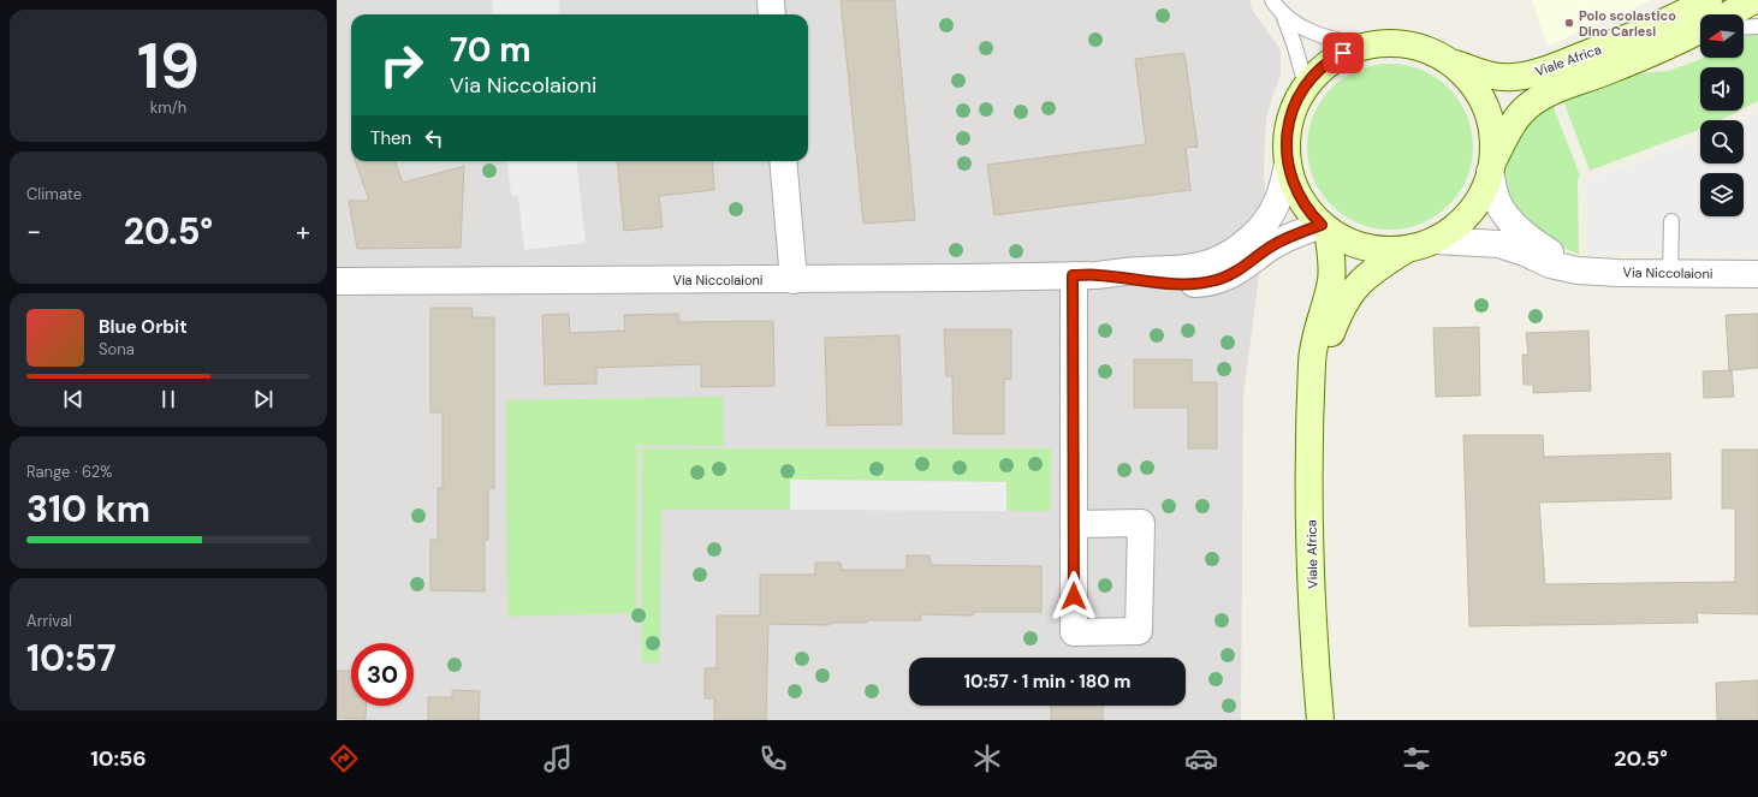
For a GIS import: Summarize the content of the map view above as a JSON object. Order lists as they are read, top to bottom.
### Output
{
  "streets": {
    "street": ["Viale Africa", "Via Niccolaioni"]
  },
  "crossings": [
    ["Viale Africa", "Via Niccolaioni"]
  ],
  "places": ["Polo scolastico Dino Carlesi"],
  "north": "left",
  "page": {
    "tile": [
      ["19", "km/h"],
      "Climate",
      ["Range · 62%", "310 km"],
      ["Arrival", "10:57"]
    ],
    "turn": ["70 m", "Via Niccolaioni"],
    "then": "Then",
    "heat": ["−", "20.5°", "+"],
    "song": ["Blue Orbit", "Sona"],
    "limit": "30",
    "trip": "10:57 · 1 min · 180 m",
    "tabs": ["10:56", "20.5°"]
  }
}
